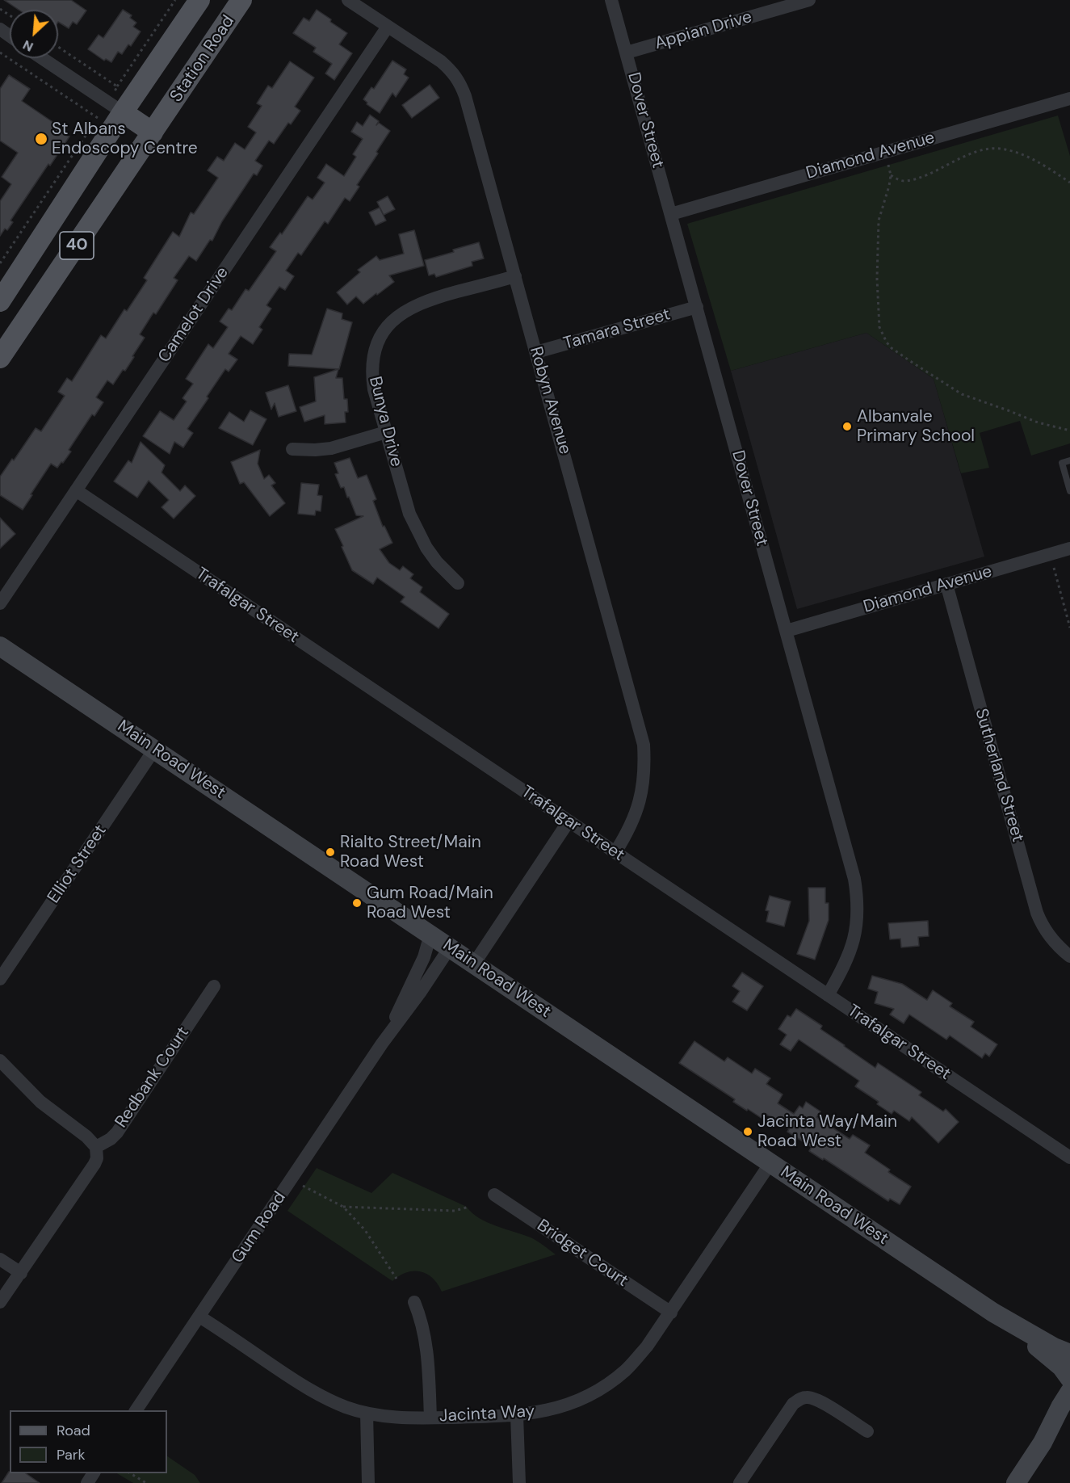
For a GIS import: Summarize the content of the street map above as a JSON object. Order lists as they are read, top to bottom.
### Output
{
  "streets": {
    "main road": ["Station Road", "40"],
    "street": [
      "Appian Drive",
      "Dover Street",
      "Diamond Avenue",
      "Camelot Drive",
      "Tamara Street",
      "Robyn Avenue",
      "Bunya Drive",
      "Trafalgar Street",
      "Main Road West",
      "Sutherland Street",
      "Elliot Street",
      "Redbank Court",
      "Gum Road",
      "Bridget Court",
      "Jacinta Way"
    ]
  },
  "crossings": [
    ["Appian Drive", "Dover Street"],
    ["Dover Street", "Diamond Avenue"],
    ["Dover Street", "Tamara Street"],
    ["Dover Street", "Trafalgar Street"],
    ["Diamond Avenue", "Sutherland Street"],
    ["Camelot Drive", "Robyn Avenue"],
    ["Camelot Drive", "Trafalgar Street"],
    ["Tamara Street", "Robyn Avenue"],
    ["Robyn Avenue", "Bunya Drive"],
    ["Robyn Avenue", "Trafalgar Street"],
    ["Main Road West", "Elliot Street"],
    ["Main Road West", "Gum Road"],
    ["Main Road West", "Jacinta Way"],
    ["Gum Road", "Jacinta Way"],
    ["Bridget Court", "Jacinta Way"]
  ],
  "places": [
    "St Albans Endoscopy Centre",
    "Albanvale Primary School",
    "Rialto Street/Main Road West",
    "Gum Road/Main Road West",
    "Jacinta Way/Main Road West"
  ],
  "legend": ["Road", "Park"],
  "north": "bottom left"
}
